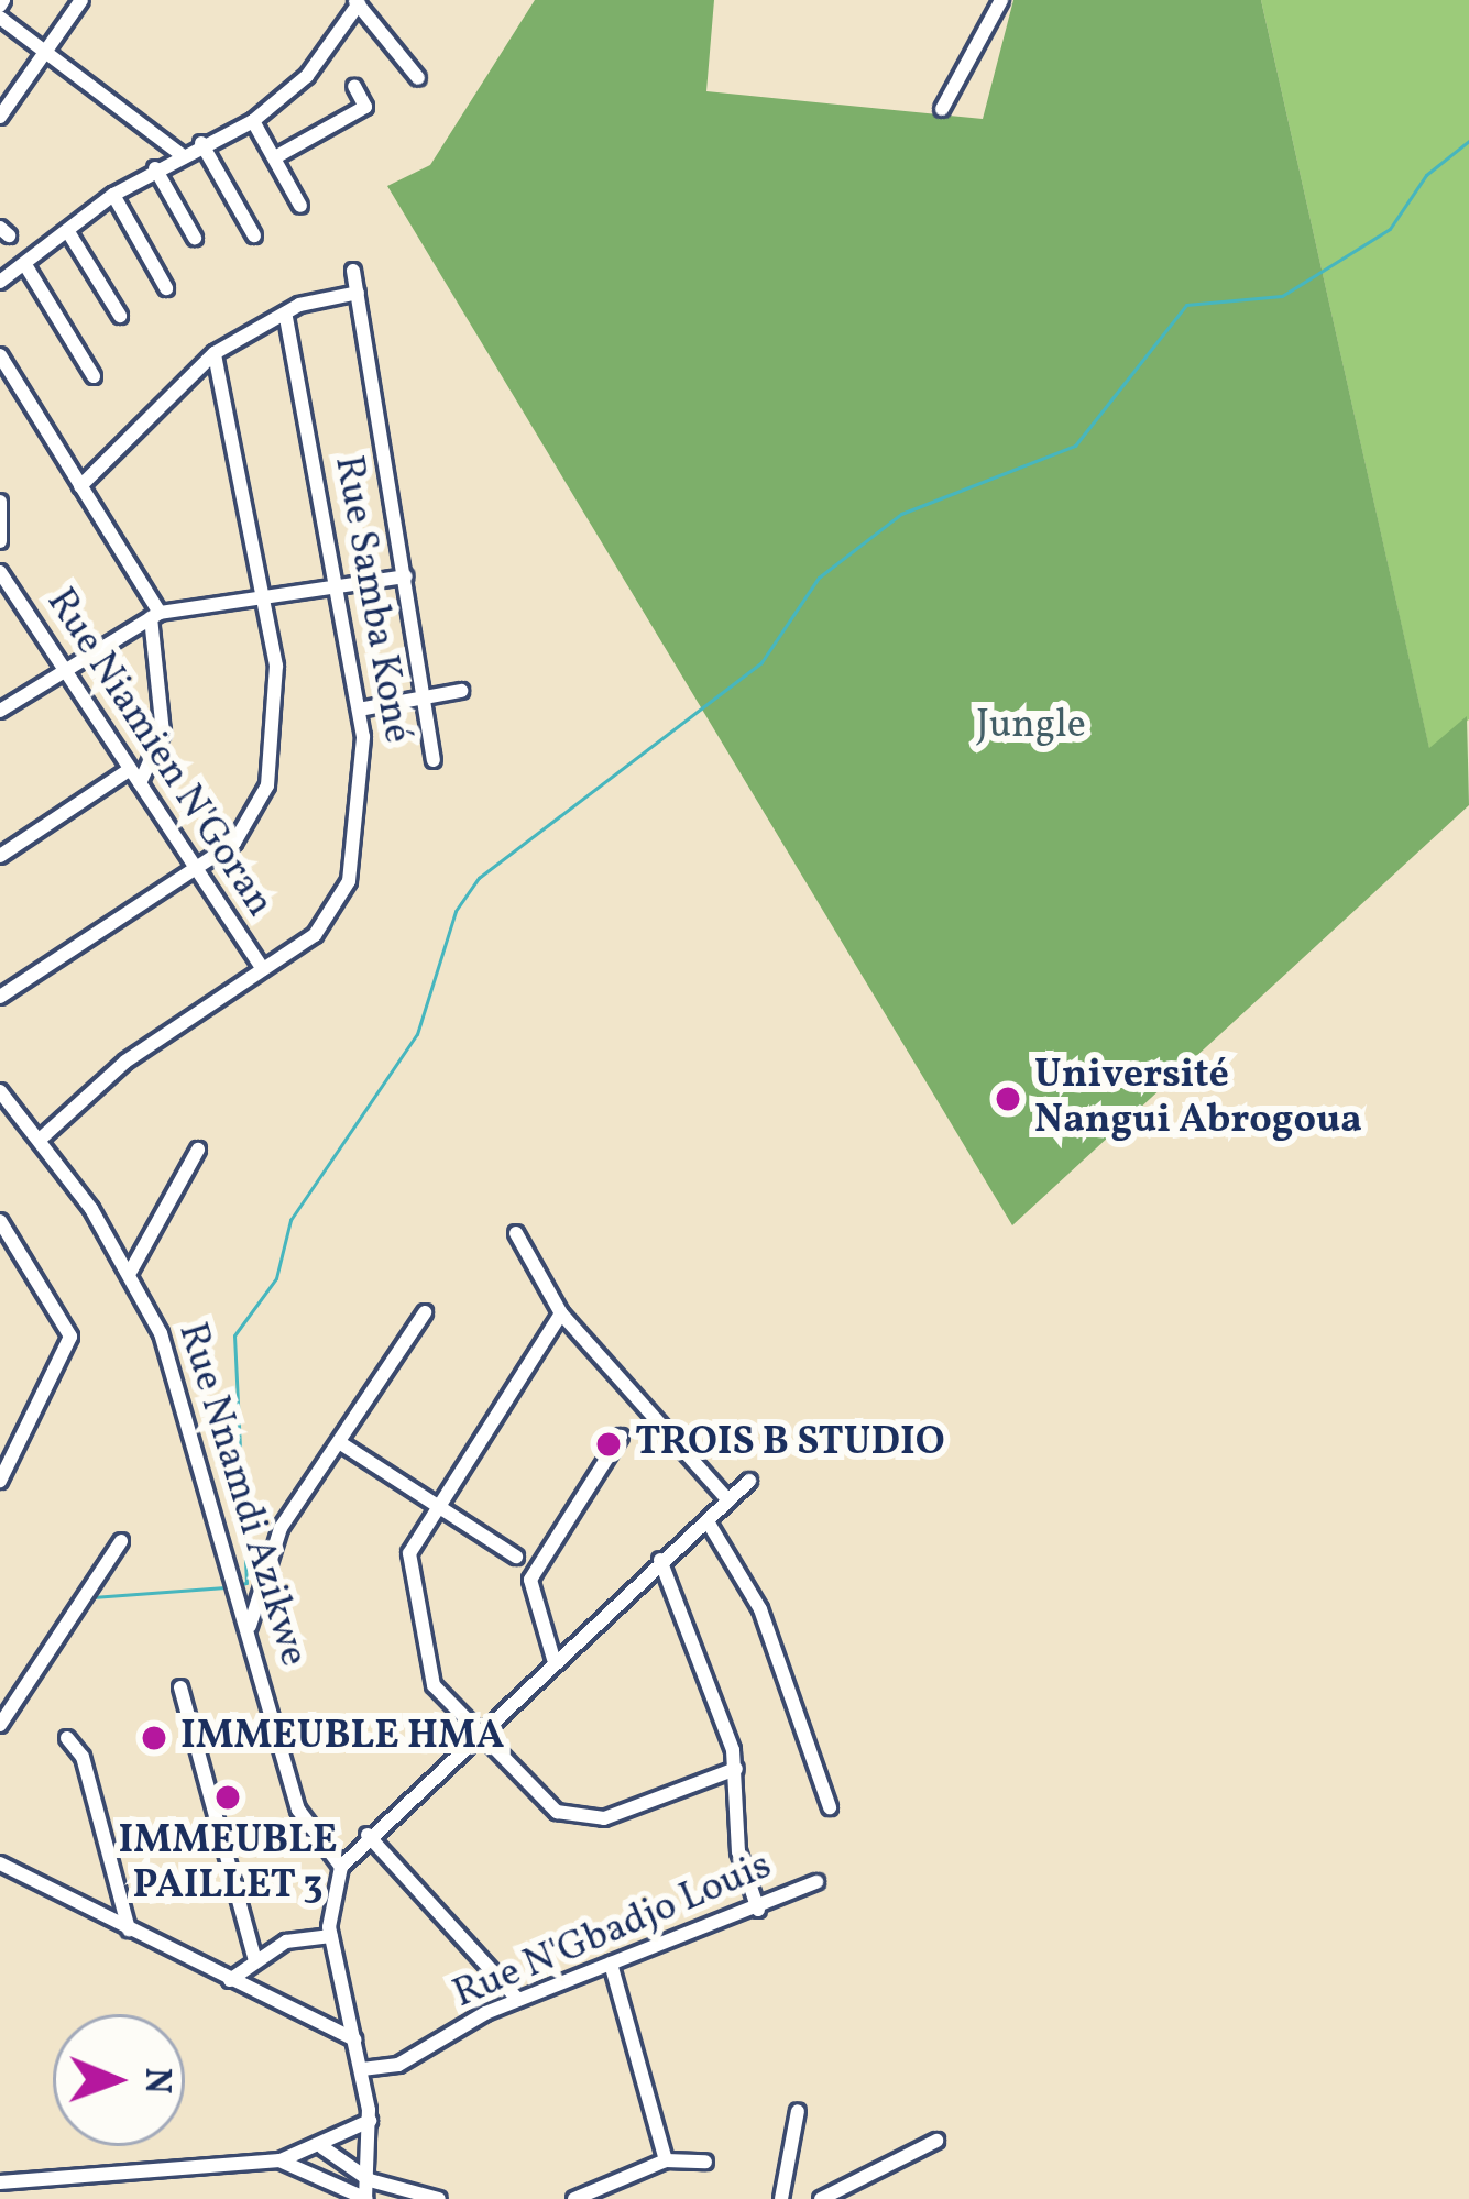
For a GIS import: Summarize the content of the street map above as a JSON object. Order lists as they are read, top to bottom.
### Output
{
  "streets": {
    "street": [
      "Rue Samba Koné",
      "Rue Niamien N'Goran",
      "Rue Nnamdi Azikwe",
      "Rue N'Gbadjo Louis"
    ]
  },
  "crossings": [
    ["Rue Samba Koné", "Rue Niamien N'Goran"],
    ["Rue Samba Koné", "Rue Nnamdi Azikwe"]
  ],
  "parks": ["Jungle"],
  "places": [
    "Université Nangui Abrogoua",
    "TROIS B STUDIO",
    "IMMEUBLE HMA",
    "IMMEUBLE PAILLET 3"
  ],
  "north": "right"
}
